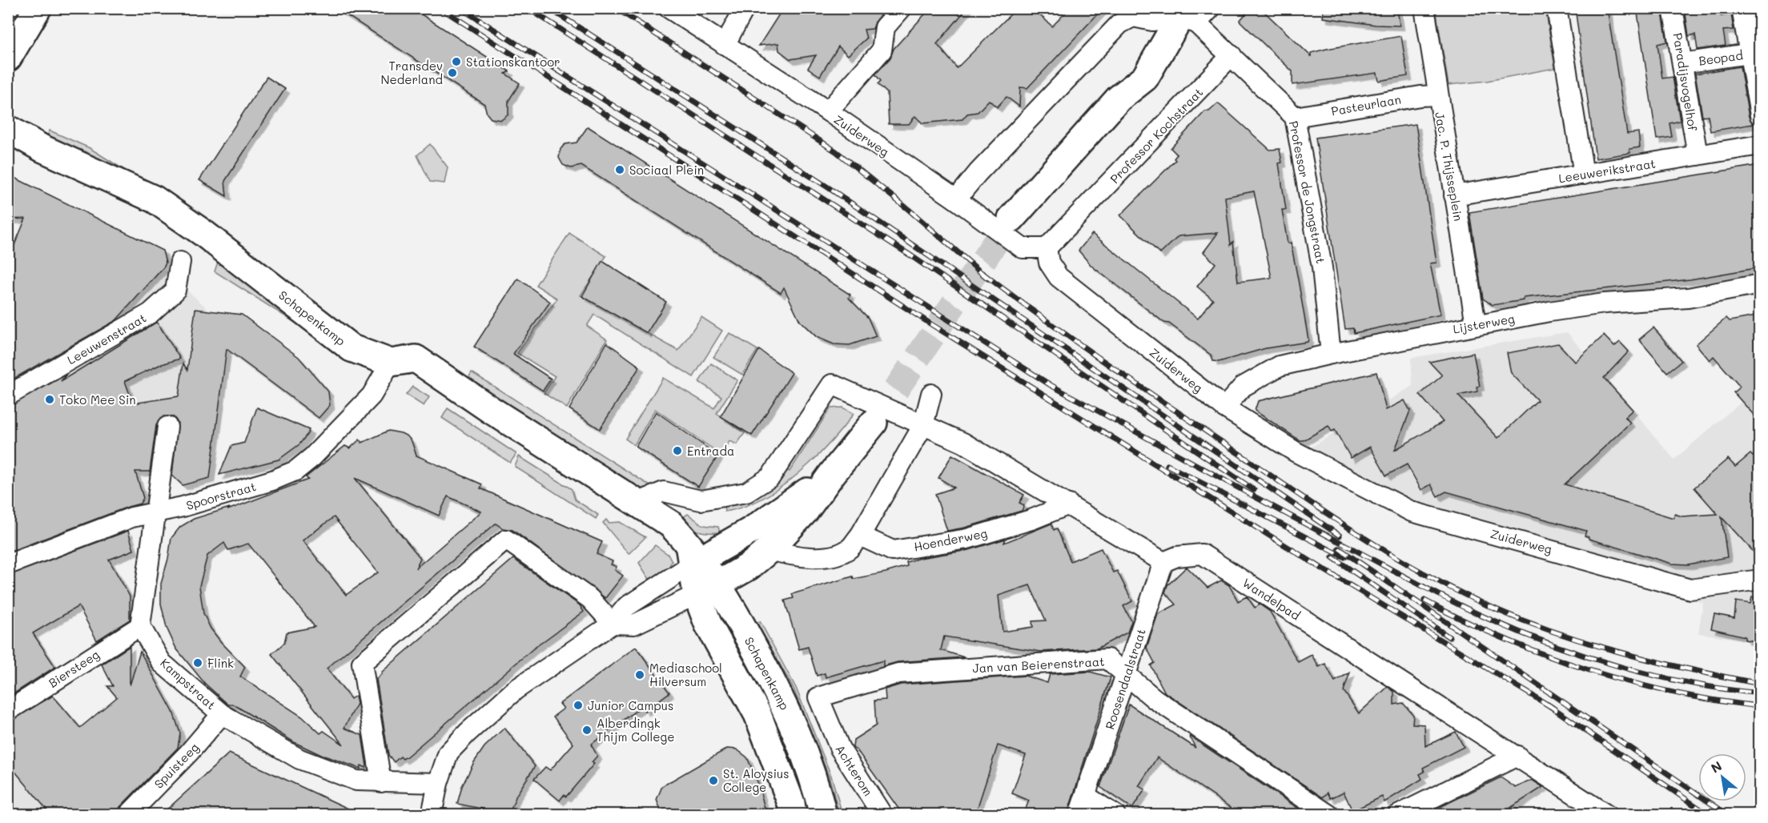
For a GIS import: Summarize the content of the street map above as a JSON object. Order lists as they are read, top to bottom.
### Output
{
  "streets": {
    "main road": ["Schapenkamp"],
    "street": [
      "Beopad",
      "Paradijsvogelhof",
      "Pasteurlaan",
      "Zuiderweg",
      "Professor Kochstraat",
      "Jac. P. Thijsseplein",
      "Leeuwerikstraat",
      "Professor de Jongstraat",
      "Lijsterweg",
      "Leeuwenstraat",
      "Spoorstraat",
      "Hoenderweg",
      "Wandelpad",
      "Jan van Beierenstraat",
      "Biersteeg",
      "Roosendaalstraat",
      "Kampstraat",
      "Spuisteeg",
      "Achterom"
    ]
  },
  "crossings": [
    ["Beopad", "Paradijsvogelhof"],
    ["Paradijsvogelhof", "Leeuwerikstraat"],
    ["Pasteurlaan", "Jac. P. Thijsseplein"],
    ["Pasteurlaan", "Professor de Jongstraat"],
    ["Zuiderweg", "Professor Kochstraat"],
    ["Zuiderweg", "Lijsterweg"],
    ["Professor Kochstraat", "Professor de Jongstraat"],
    ["Jac. P. Thijsseplein", "Leeuwerikstraat"],
    ["Jac. P. Thijsseplein", "Lijsterweg"],
    ["Professor de Jongstraat", "Lijsterweg"],
    ["Schapenkamp", "Spoorstraat"],
    ["Wandelpad", "Roosendaalstraat"],
    ["Jan van Beierenstraat", "Roosendaalstraat"],
    ["Jan van Beierenstraat", "Achterom"],
    ["Biersteeg", "Kampstraat"],
    ["Kampstraat", "Spuisteeg"]
  ],
  "places": [
    "Stationskantoor",
    "Transdev Nederland",
    "Sociaal Plein",
    "Toko Mee Sin",
    "Entrada",
    "Flink",
    "Mediaschool Hilversum",
    "Junior Campus",
    "Alberdingk Thijm College",
    "St. Aloysius College"
  ],
  "north": "top left"
}
